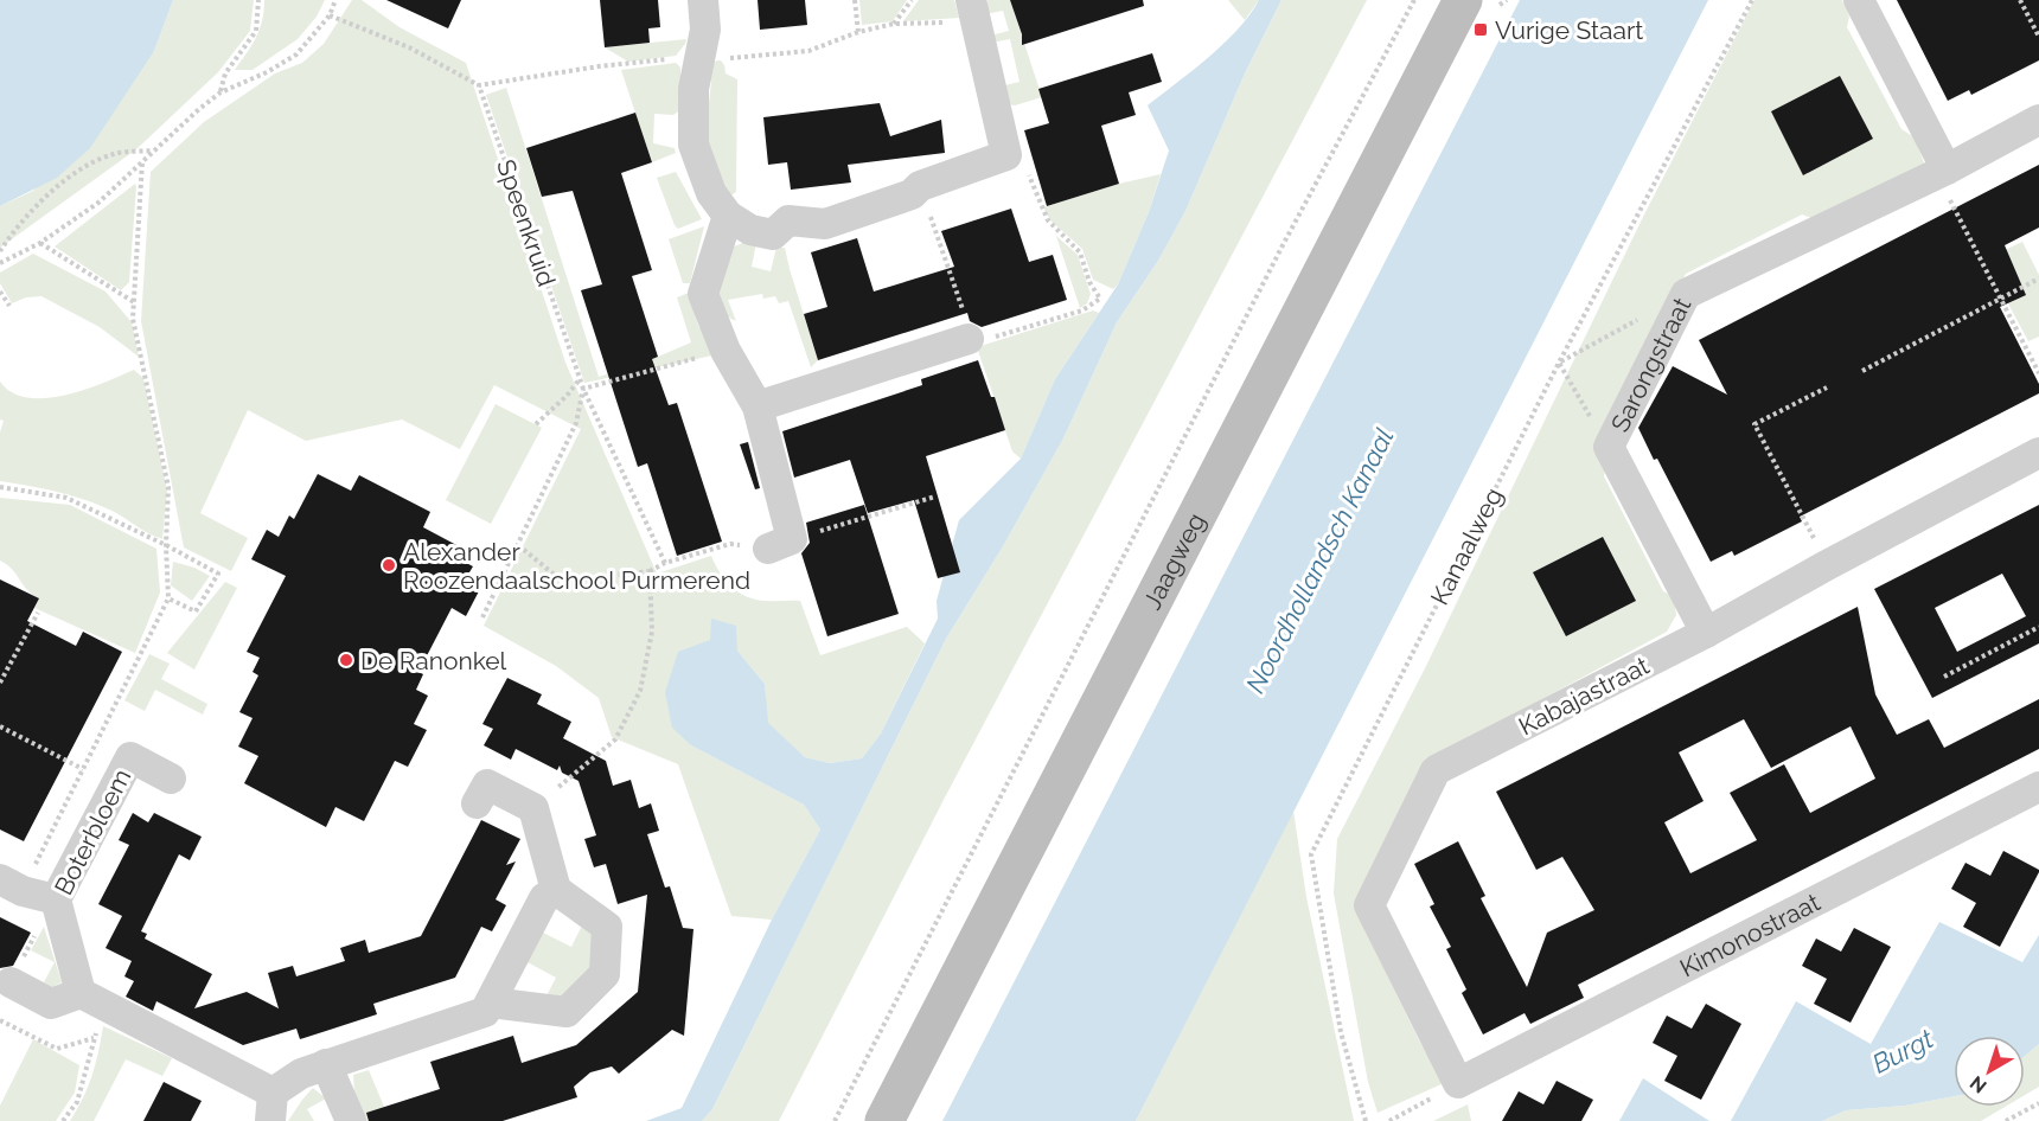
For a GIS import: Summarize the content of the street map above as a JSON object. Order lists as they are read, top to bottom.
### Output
{
  "streets": {
    "main road": ["Jaagweg"],
    "street": [
      "Sarongstraat",
      "Kabajastraat",
      "Boterbloem",
      "Kimonostraat"
    ],
    "path": ["Speenkruid", "Kanaalweg"]
  },
  "crossings": [
    ["Sarongstraat", "Kabajastraat"],
    ["Kabajastraat", "Kimonostraat"]
  ],
  "water": ["Noordhollandsch Kanaal", "Burgt"],
  "places": {
    "transit": ["Vurige Staart"],
    "other": ["Alexander Roozendaalschool Purmerend", "De Ranonkel"]
  },
  "north": "bottom left"
}
